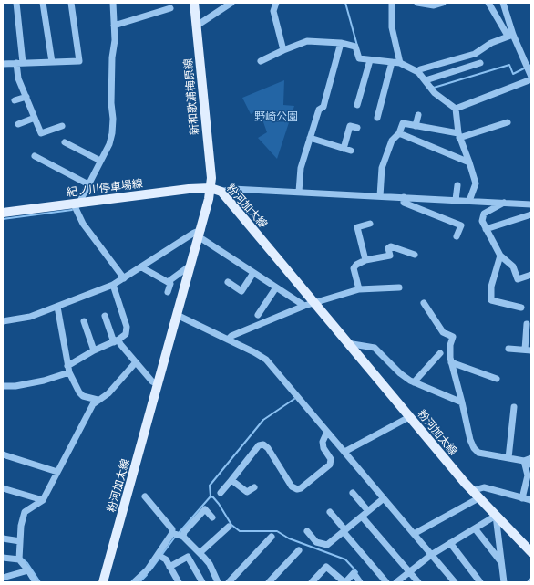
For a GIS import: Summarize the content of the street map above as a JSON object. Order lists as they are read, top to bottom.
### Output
{
  "streets": {
    "main road": ["新和歌浦梅原線", "紀ノ川停車場線", "粉河加太線"]
  },
  "crossings": [
    ["新和歌浦梅原線", "紀ノ川停車場線"],
    ["新和歌浦梅原線", "粉河加太線"],
    ["紀ノ川停車場線", "粉河加太線"]
  ],
  "parks": ["野崎公園"]
}
